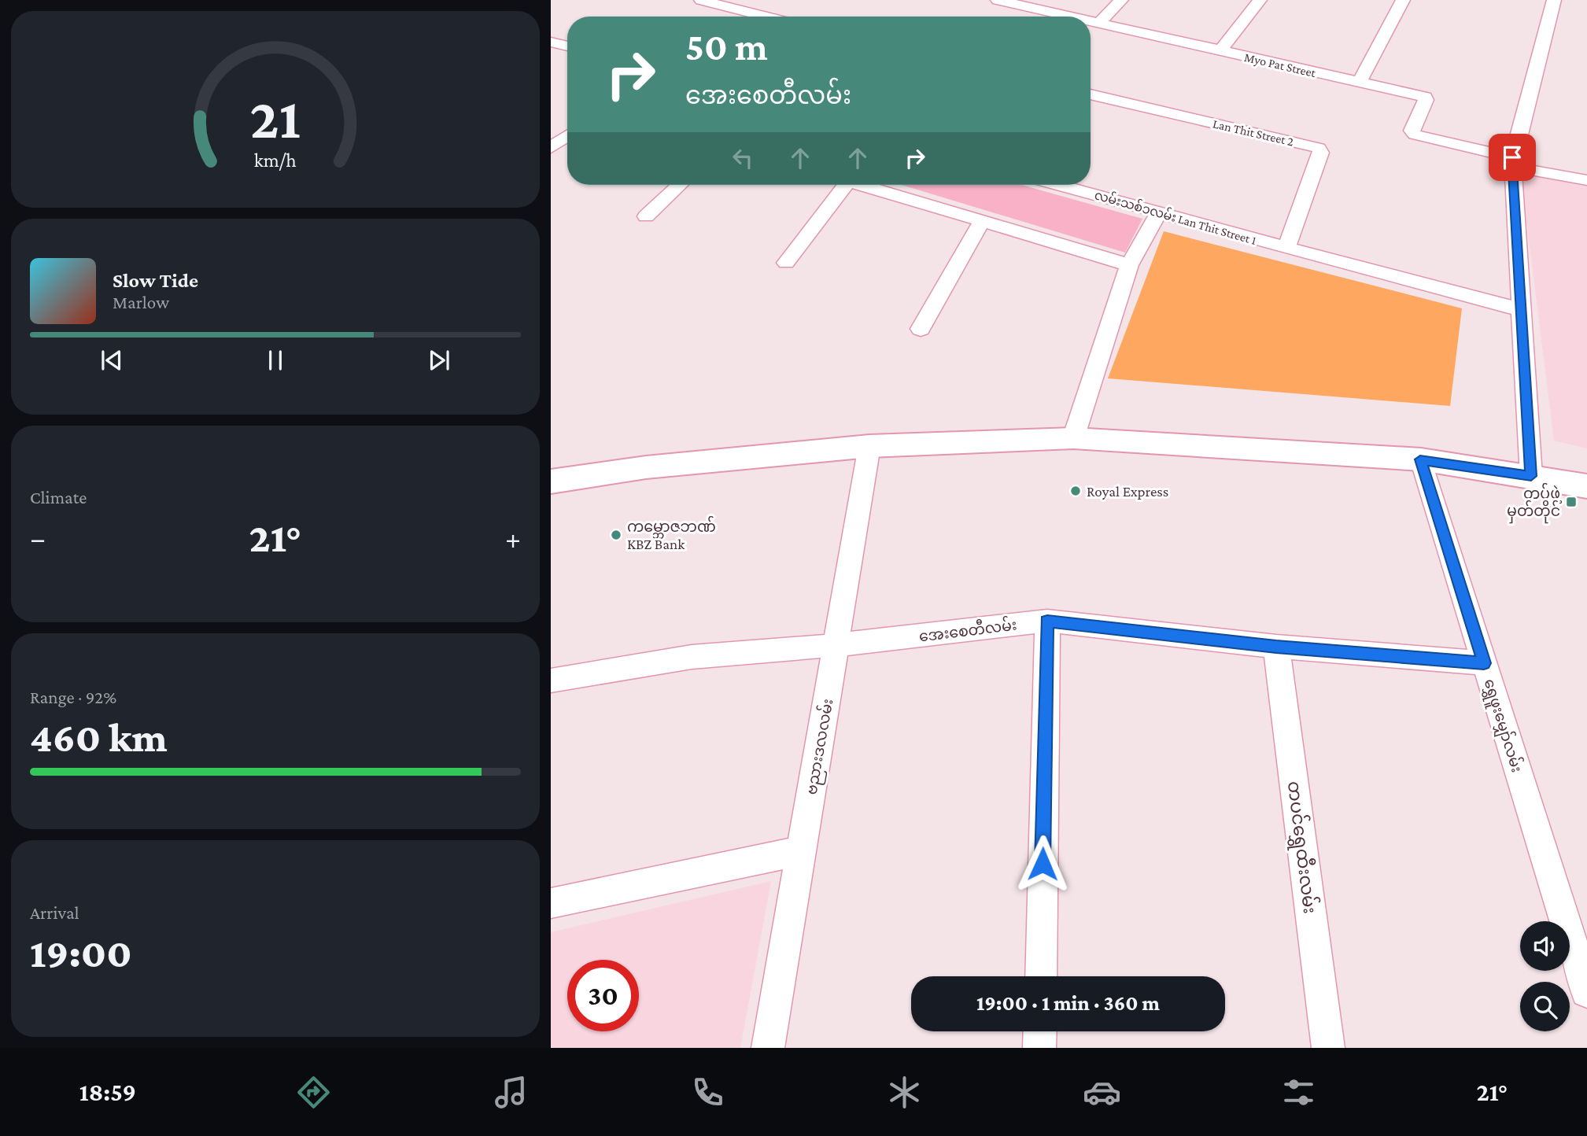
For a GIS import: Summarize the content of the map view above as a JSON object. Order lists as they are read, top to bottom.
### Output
{
  "streets": {
    "street": [
      "Myo Pat Street",
      "Lan Thit Street 2",
      "လမ်းသစ်၁လမ်း Lan Thit Street 1",
      "အေးစေတီလမ်း",
      "ရွှေဖူးမျှော်လမ်း",
      "ဗညားဒလလမ်း",
      "တပင်ရွှေထီးလမ်း"
    ]
  },
  "crossings": [
    ["Lan Thit Street 2", "လမ်းသစ်၁လမ်း Lan Thit Street 1"],
    ["အေးစေတီလမ်း", "ရွှေဖူးမျှော်လမ်း"],
    ["အေးစေတီလမ်း", "ဗညားဒလလမ်း"],
    ["အေးစေတီလမ်း", "တပင်ရွှေထီးလမ်း"]
  ],
  "places": {
    "other": ["Royal Express", "ကမ္ဘောဇဘဏ် KBZ Bank"],
    "transit": ["တပ်ဖွဲ့ မှတ်တိုင်"]
  },
  "page": {
    "turn": ["50 m", "အေးစေတီလမ်း"],
    "song": ["Slow Tide", "Marlow"],
    "tile": [
      "Climate",
      ["Range · 92%", "460 km"],
      ["Arrival", "19:00"]
    ],
    "heat": ["−", "21°", "+"],
    "limit": "30",
    "trip": "19:00 · 1 min · 360 m",
    "tabs": ["18:59", "21°"],
    "gauge": ["21", "km/h"]
  }
}
